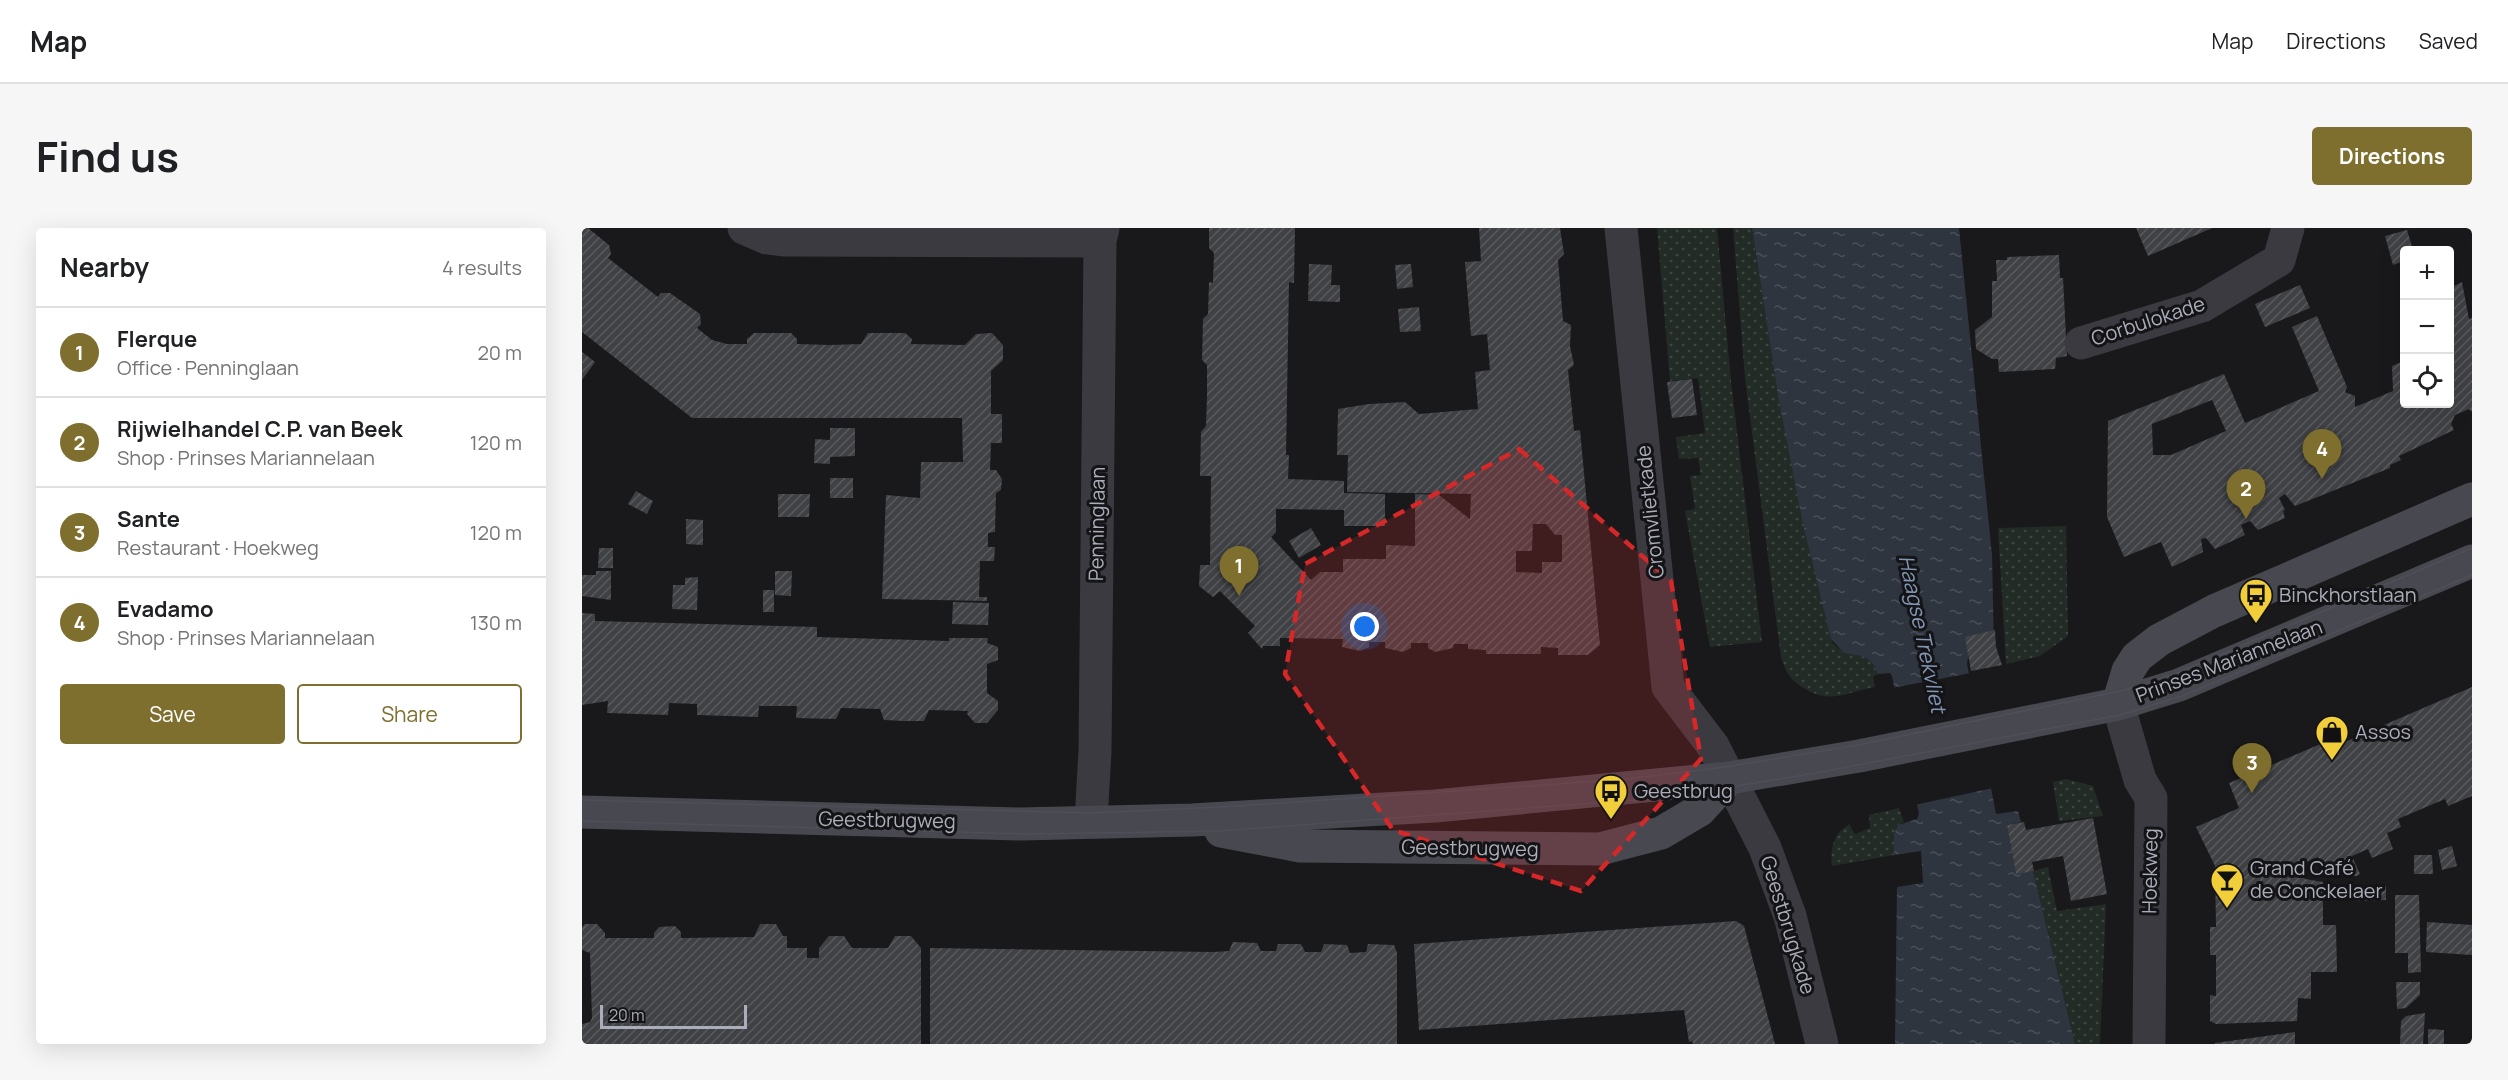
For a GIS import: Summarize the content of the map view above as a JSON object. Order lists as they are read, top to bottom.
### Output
{
  "streets": {
    "street": [
      "Corbulokade",
      "Cromvlietkade",
      "Penninglaan",
      "Prinses Mariannelaan",
      "Geestbrugweg",
      "Hoekweg",
      "Geestbrugkade"
    ]
  },
  "crossings": [
    ["Cromvlietkade", "Geestbrugweg"],
    ["Cromvlietkade", "Geestbrugkade"],
    ["Penninglaan", "Geestbrugweg"],
    ["Prinses Mariannelaan", "Geestbrugweg"],
    ["Prinses Mariannelaan", "Hoekweg"],
    ["Geestbrugweg", "Geestbrugkade"]
  ],
  "water": ["Haagse Trekvliet"],
  "places": {
    "bus stop": ["Binckhorstlaan", "Geestbrug"],
    "shop": ["Assos"],
    "bar": ["Grand Café de Conckelaer"]
  },
  "scale_bar": "20 m",
  "page": {
    "header": "Map",
    "nav": ["Map", "Directions", "Saved"],
    "title": "Find us",
    "buttons": [
      "Directions",
      ["Save", "Share"]
    ],
    "heading": ["Nearby", "4 results"],
    "map_buttons": ["+", "−"],
    "list": [
      {
        "mark": "1",
        "name": "Flerque",
        "note": "Office · Penninglaan",
        "value": "20 m"
      },
      {
        "mark": "2",
        "name": "Rijwielhandel C.P. van Beek",
        "note": "Shop · Prinses Mariannelaan",
        "value": "120 m"
      },
      {
        "mark": "3",
        "name": "Sante",
        "note": "Restaurant · Hoekweg",
        "value": "120 m"
      },
      {
        "mark": "4",
        "name": "Evadamo",
        "note": "Shop · Prinses Mariannelaan",
        "value": "130 m"
      }
    ],
    "pins": [
      "4",
      "2",
      "1",
      "3"
    ],
    "scale": "20 m"
  }
}
